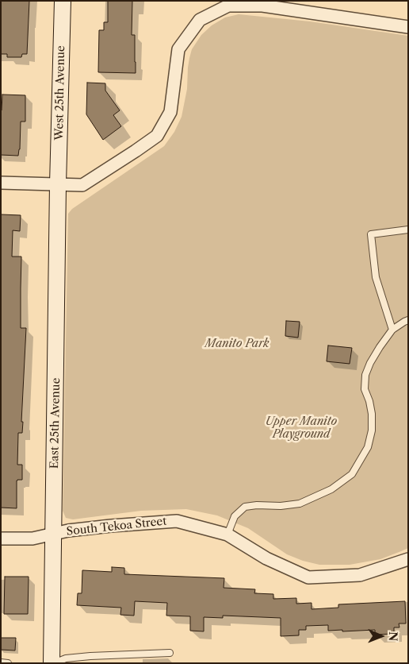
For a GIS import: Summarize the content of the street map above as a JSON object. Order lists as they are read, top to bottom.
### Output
{
  "streets": {
    "street": ["West 25th Avenue", "East 25th Avenue", "South Tekoa Street"]
  },
  "crossings": [
    ["West 25th Avenue", "East 25th Avenue"],
    ["East 25th Avenue", "South Tekoa Street"]
  ],
  "parks": ["Manito Park", "Upper Manito Playground"],
  "north": "right"
}
